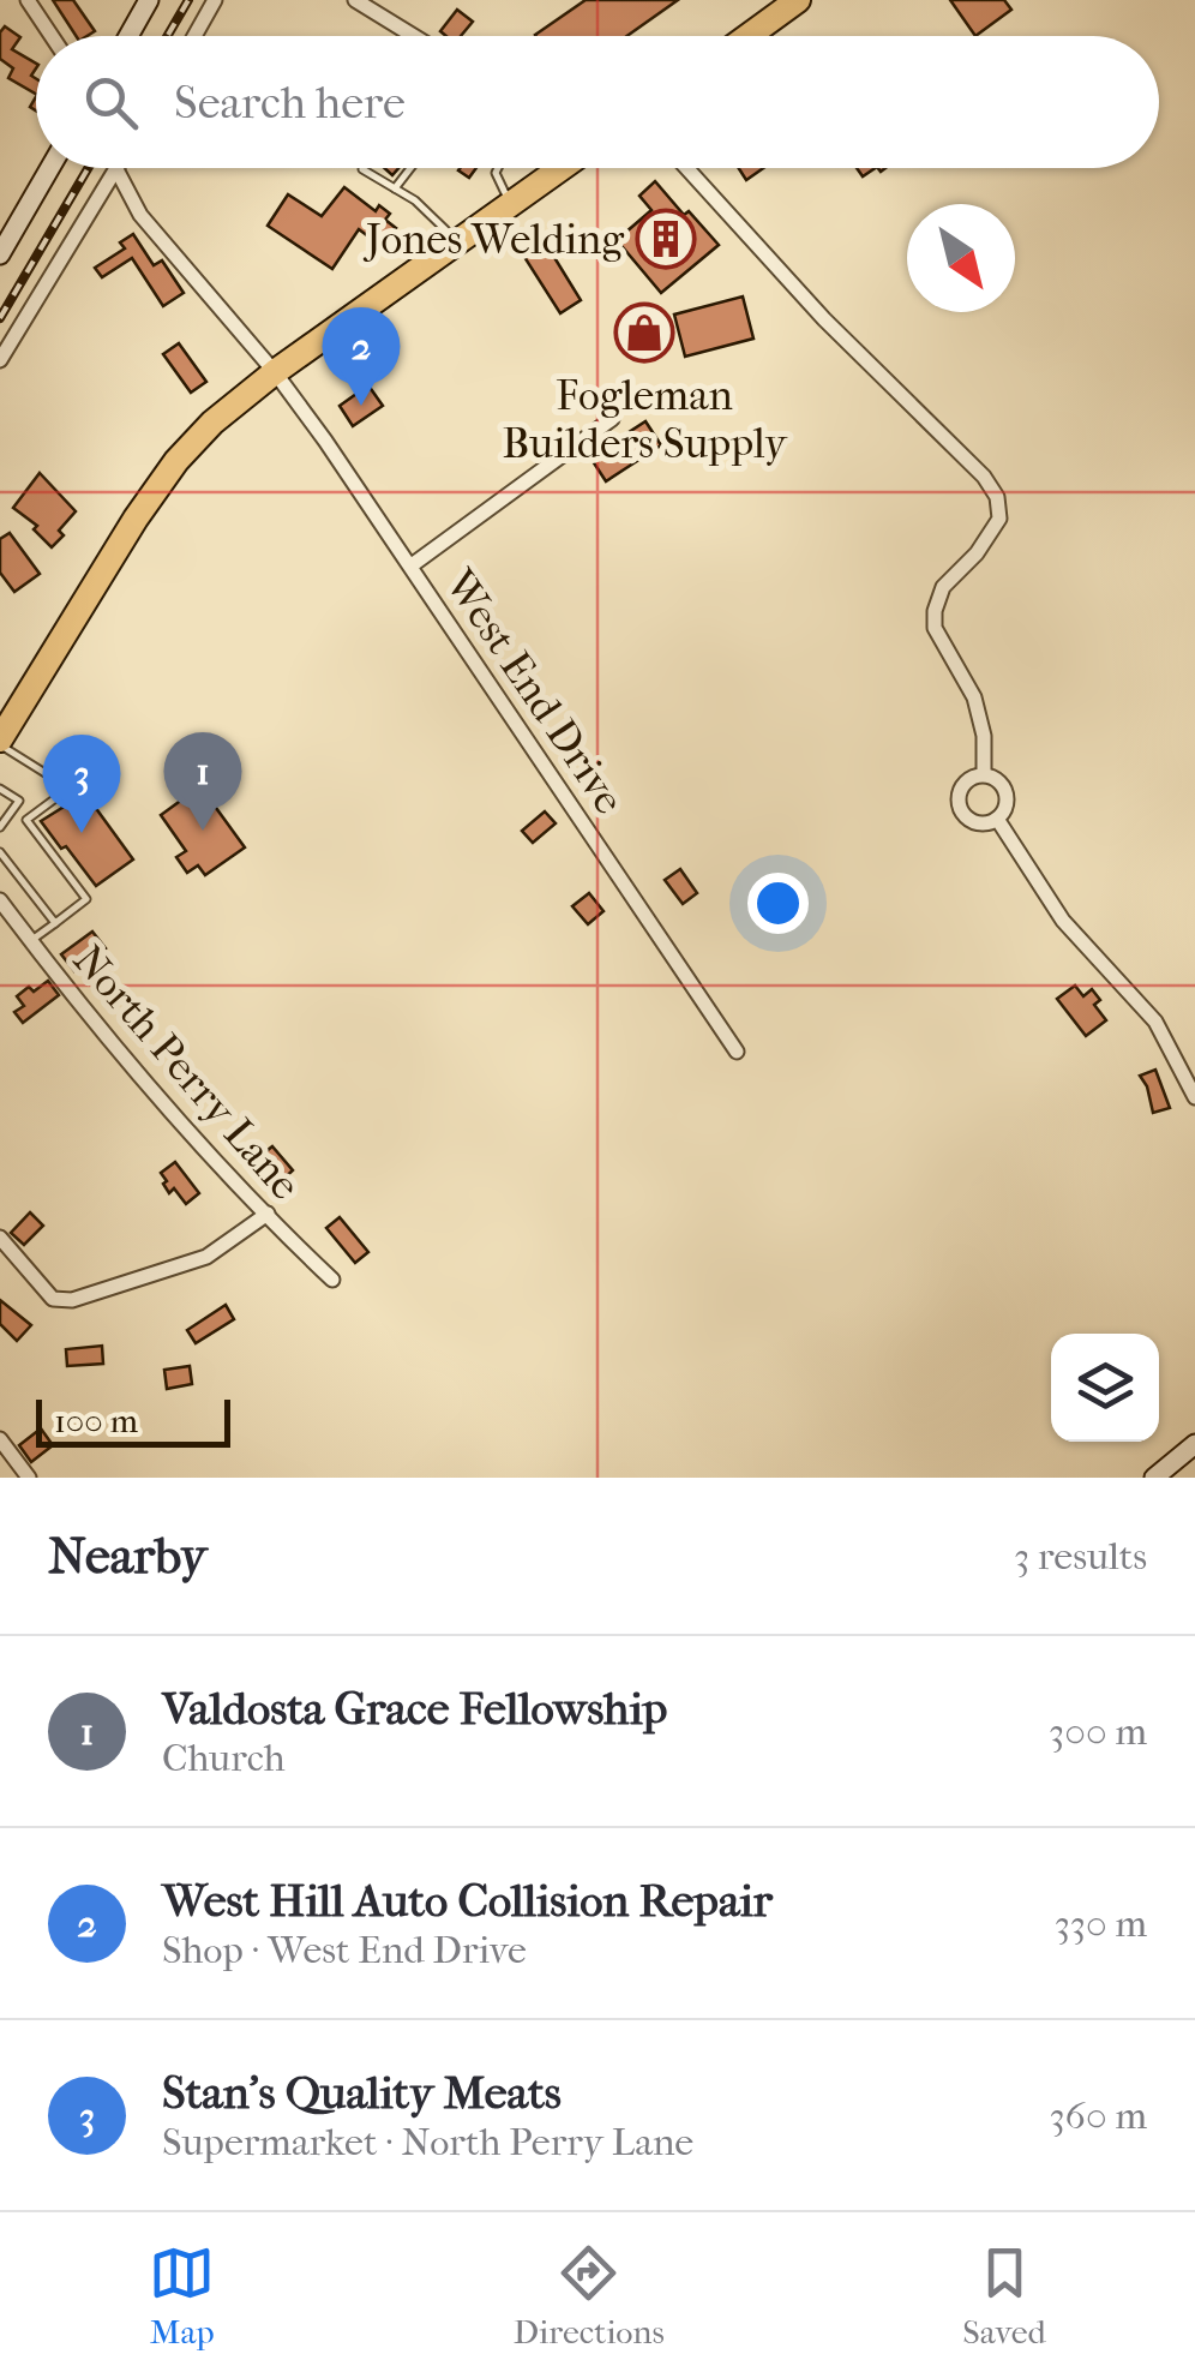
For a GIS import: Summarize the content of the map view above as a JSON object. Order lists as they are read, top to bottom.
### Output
{
  "streets": {
    "street": ["West End Drive", "North Perry Lane"]
  },
  "places": {
    "building": ["Jones Welding"],
    "shop": ["Fogleman Builders Supply"]
  },
  "scale_bar": "100 m",
  "north": "bottom right",
  "page": {
    "search": "Search here",
    "pins": ["2", "1", "3"],
    "scale": "100 m",
    "heading": ["Nearby", "3 results"],
    "list": [
      {
        "mark": "1",
        "name": "Valdosta Grace Fellowship",
        "note": "Church",
        "value": "300 m"
      },
      {
        "mark": "2",
        "name": "West Hill Auto Collision Repair",
        "note": "Shop · West End Drive",
        "value": "330 m"
      },
      {
        "mark": "3",
        "name": "Stan's Quality Meats",
        "note": "Supermarket · North Perry Lane",
        "value": "360 m"
      }
    ],
    "nav": ["Map", "Directions", "Saved"]
  }
}
